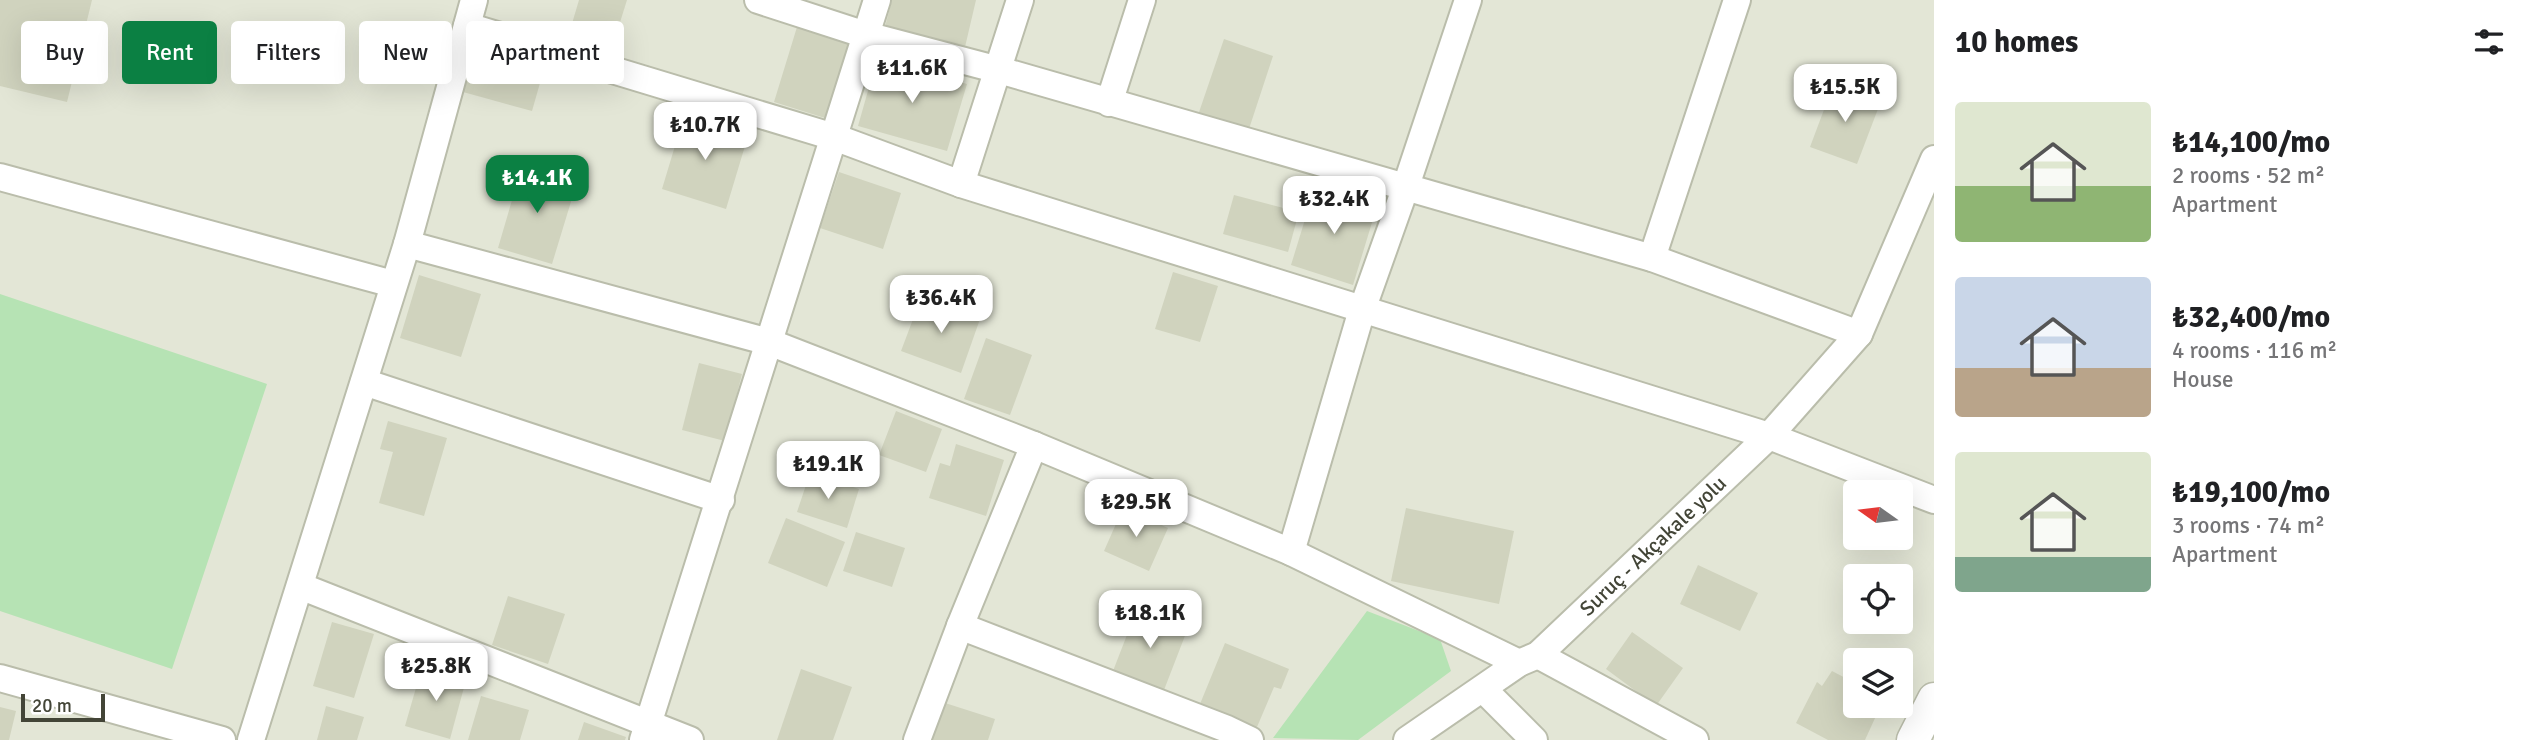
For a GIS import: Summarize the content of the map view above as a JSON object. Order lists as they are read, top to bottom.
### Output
{
  "streets": {
    "street": ["Suruç - Akçakale yolu"]
  },
  "scale_bar": "20 m",
  "north": "left",
  "page": {
    "heading": "10 homes",
    "chip": [
      "Buy",
      "Rent",
      "Filters",
      "New",
      "Apartment"
    ],
    "price": [
      "₺11.6K",
      "₺15.5K",
      "₺10.7K",
      "₺14.1K",
      "₺32.4K",
      "₺36.4K",
      "₺19.1K",
      "₺29.5K",
      "₺18.1K",
      "₺25.8K"
    ],
    "list": [
      {
        "name": "₺14,100/mo",
        "note": "2 rooms · 52 m² · Apartment"
      },
      {
        "name": "₺32,400/mo",
        "note": "4 rooms · 116 m² · House"
      },
      {
        "name": "₺19,100/mo",
        "note": "3 rooms · 74 m² · Apartment"
      }
    ],
    "scale": "20 m"
  }
}
